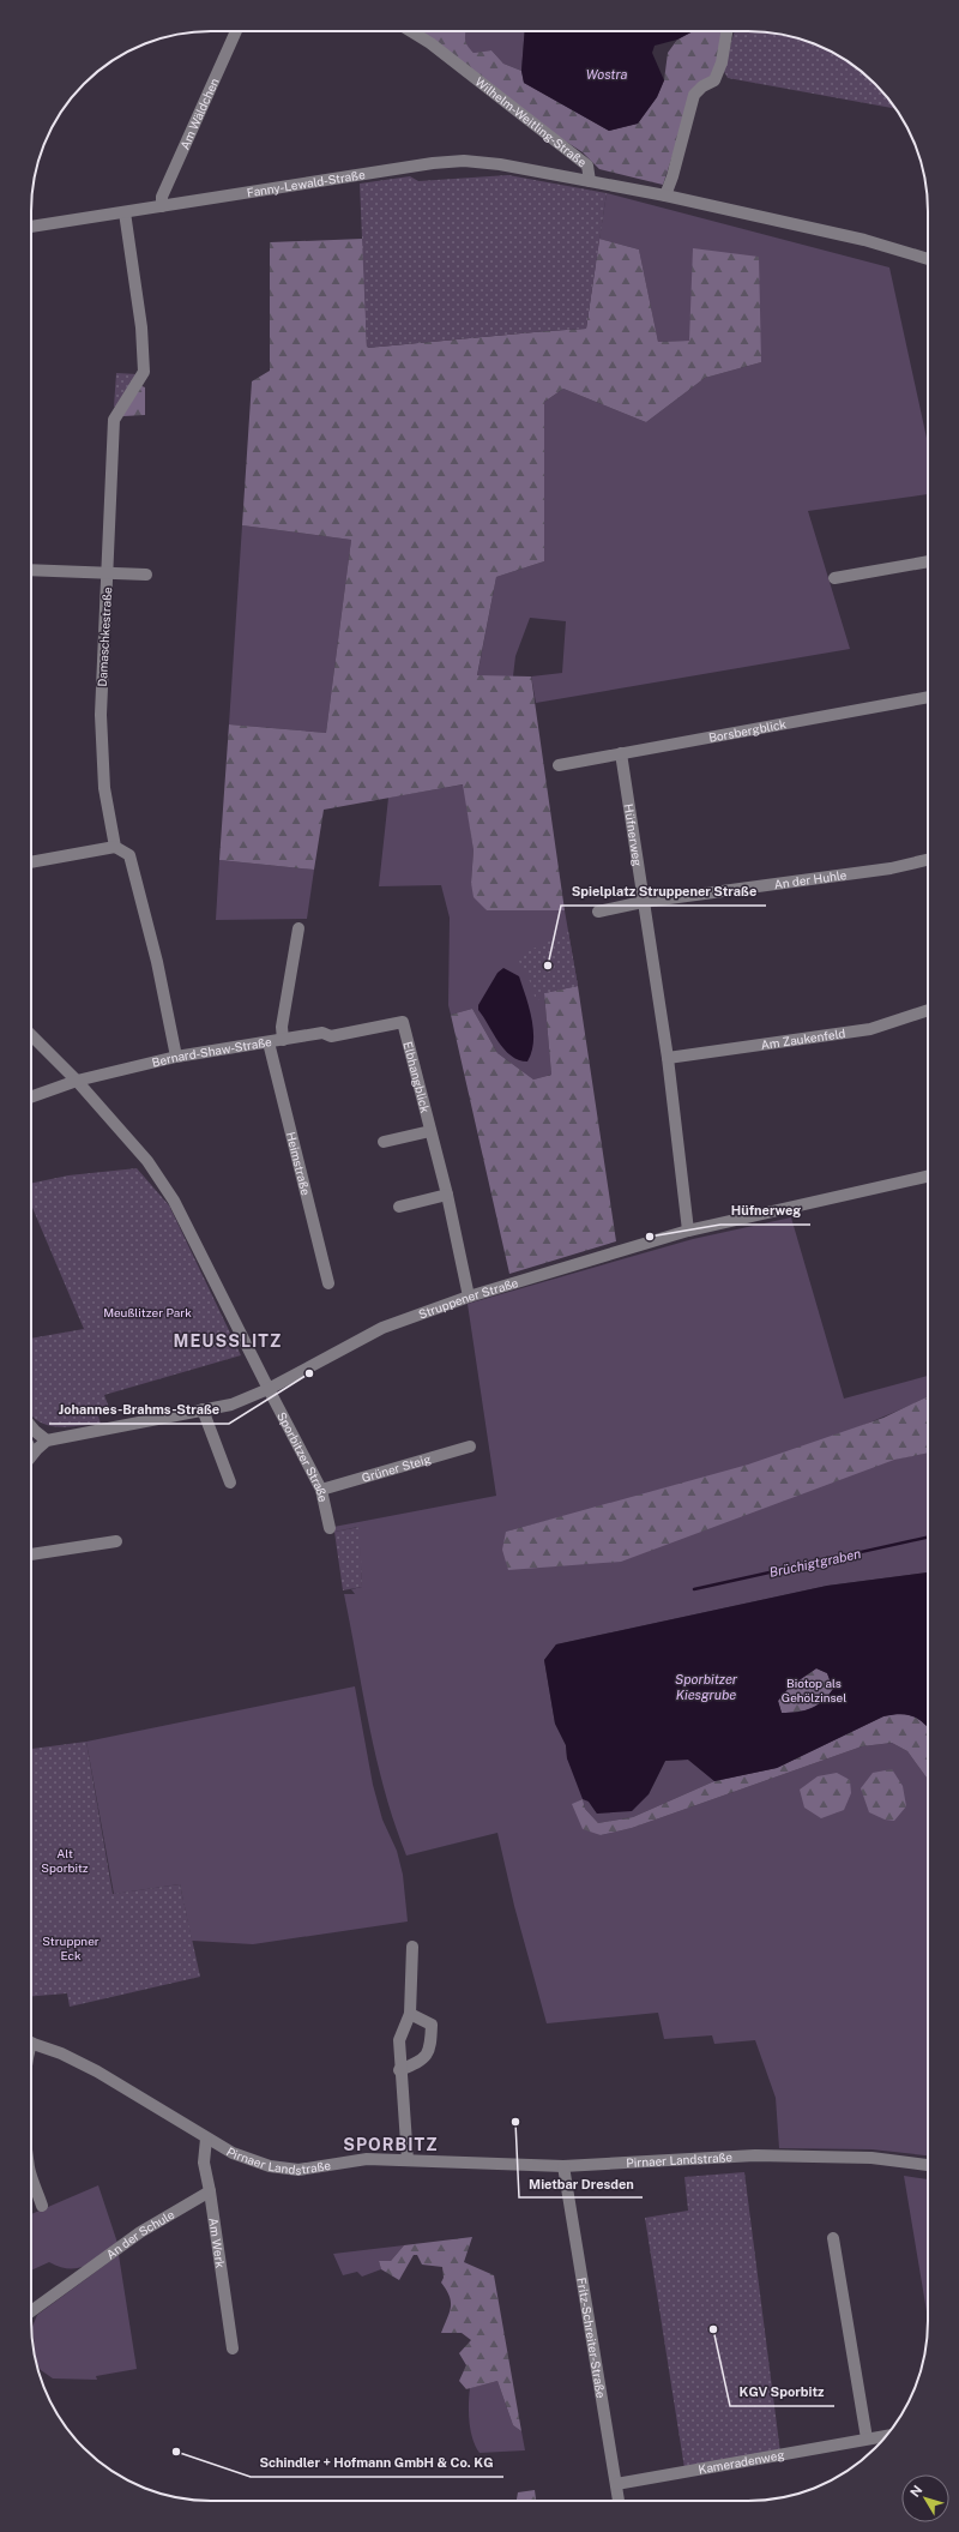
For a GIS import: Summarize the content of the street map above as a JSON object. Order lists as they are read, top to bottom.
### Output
{
  "streets": {
    "street": [
      "Am Wäldchen",
      "Wilhelm-Weitling-Straße",
      "Fanny-Lewald-Straße",
      "Damaschkestraße",
      "Borsbergblick",
      "Hüfnerweg",
      "An der Huhle",
      "Am Zaukenfeld",
      "Bernard-Shaw-Straße",
      "Elbhangblick",
      "Heimstraße",
      "Struppener Straße",
      "Sporbitzer Straße",
      "Grüner Steig",
      "Pirnaer Landstraße",
      "An der Schule",
      "Am Werk",
      "Fritz-Schreiter-Straße",
      "Kameradenweg"
    ]
  },
  "crossings": [
    ["Am Wäldchen", "Fanny-Lewald-Straße"],
    ["Wilhelm-Weitling-Straße", "Fanny-Lewald-Straße"],
    ["Fanny-Lewald-Straße", "Damaschkestraße"],
    ["Borsbergblick", "Hüfnerweg"],
    ["Hüfnerweg", "An der Huhle"],
    ["Hüfnerweg", "Am Zaukenfeld"],
    ["Hüfnerweg", "Struppener Straße"],
    ["Bernard-Shaw-Straße", "Elbhangblick"],
    ["Bernard-Shaw-Straße", "Heimstraße"],
    ["Bernard-Shaw-Straße", "Sporbitzer Straße"],
    ["Elbhangblick", "Struppener Straße"],
    ["Struppener Straße", "Sporbitzer Straße"],
    ["Sporbitzer Straße", "Grüner Steig"],
    ["Pirnaer Landstraße", "Am Werk"],
    ["Pirnaer Landstraße", "Fritz-Schreiter-Straße"],
    ["An der Schule", "Am Werk"],
    ["Fritz-Schreiter-Straße", "Kameradenweg"]
  ],
  "districts": ["MEUSSLITZ", "SPORBITZ"],
  "water": ["Wostra", "Brüchigtgraben", "Sporbitzer Kiesgrube"],
  "parks": [
    "Meußlitzer Park",
    "Biotop als Gehölzinsel",
    "Alt Sporbitz",
    "Struppner Eck"
  ],
  "places": [
    "Spielplatz Struppener Straße",
    "Hüfnerweg",
    "Johannes-Brahms-Straße",
    "Mietbar Dresden",
    "KGV Sporbitz",
    "Schindler + Hofmann GmbH & Co. KG"
  ],
  "north": "top left"
}
